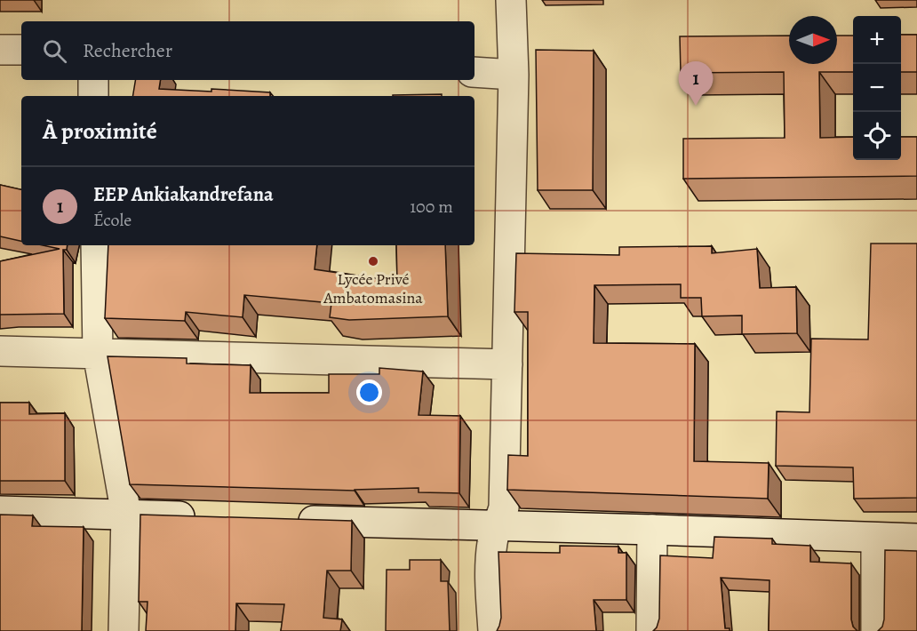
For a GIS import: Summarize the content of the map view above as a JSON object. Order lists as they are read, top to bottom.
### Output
{
  "places": ["Lycée Privé Ambatomasina"],
  "north": "right",
  "page": {
    "map_buttons": ["+", "−"],
    "search": "Rechercher",
    "pins": "1",
    "heading": "À proximité",
    "list": [
      {
        "mark": "1",
        "name": "EEP Ankiakandrefana",
        "note": "École",
        "value": "100 m"
      }
    ]
  }
}
